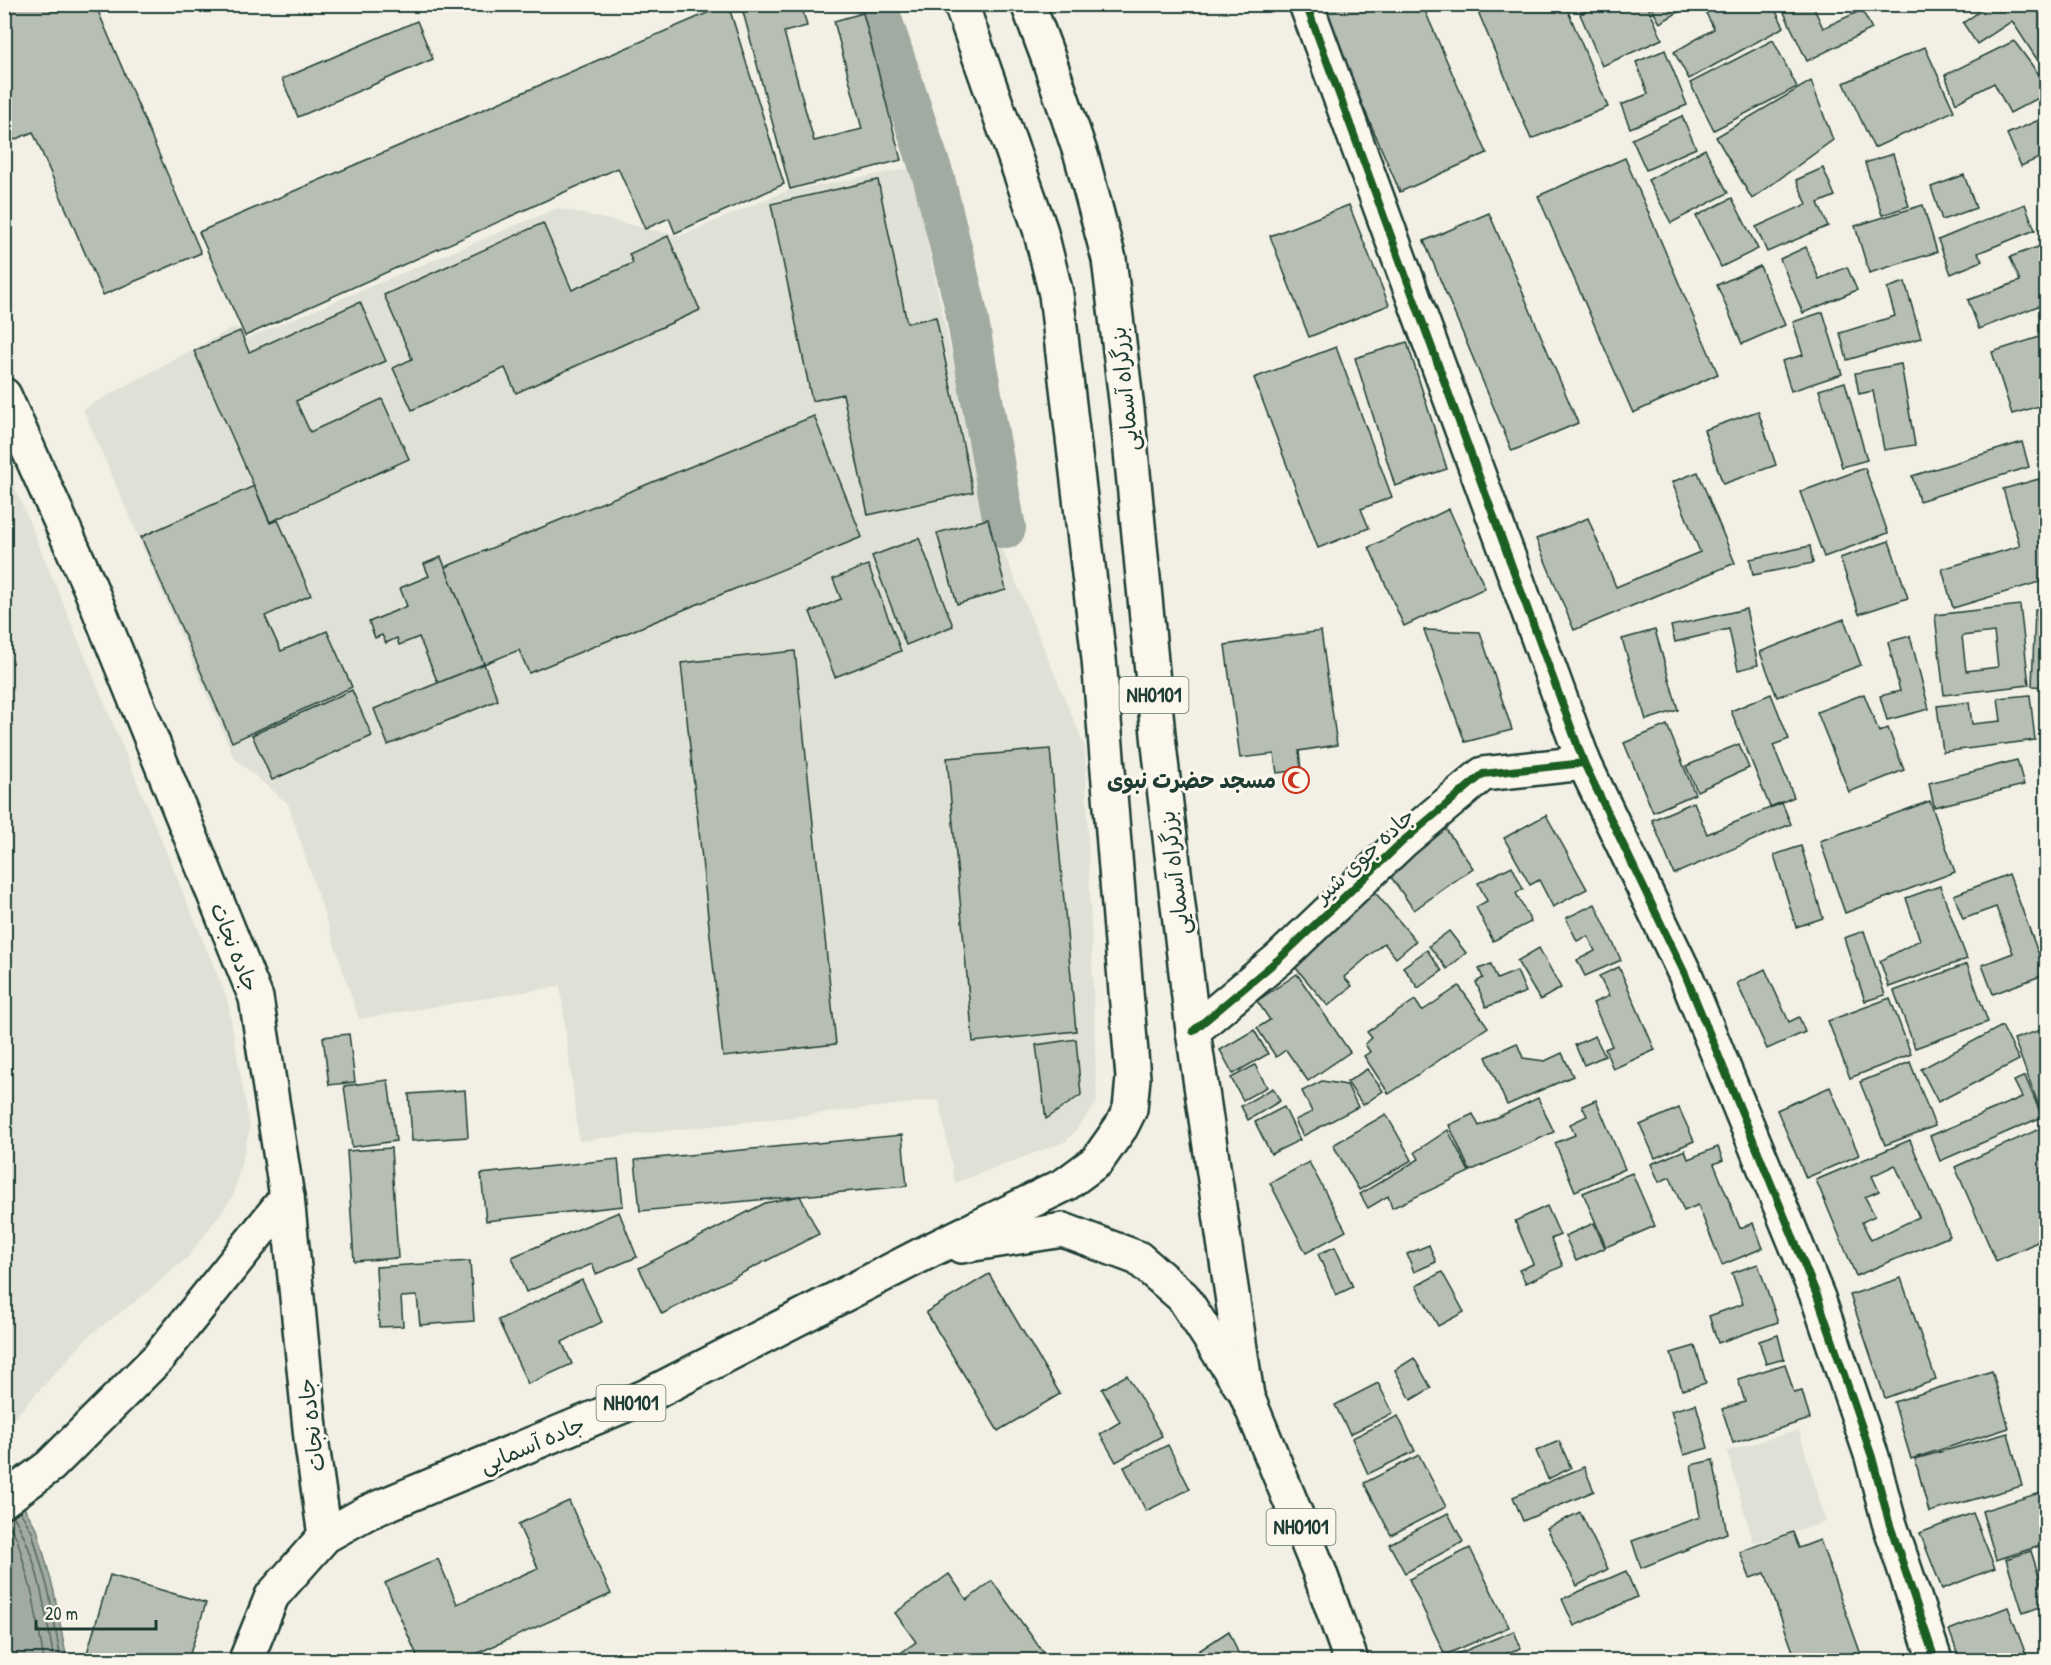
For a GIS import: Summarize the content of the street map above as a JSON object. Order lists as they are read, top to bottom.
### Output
{
  "streets": {
    "main road": [
      "بزرگراه آسمایی",
      "NH0101",
      "جاده جوی شیر",
      "جاده نجات",
      "جاده آسمایی"
    ]
  },
  "crossings": [
    ["بزرگراه آسمایی", "جاده جوی شیر"],
    ["NH0101", "جاده نجات"],
    ["NH0101", "جاده آسمایی"],
    ["جاده نجات", "جاده آسمایی"]
  ],
  "places": {
    "mosque": ["مسجد حضرت نبوی"]
  },
  "scale_bar": "20 m"
}
